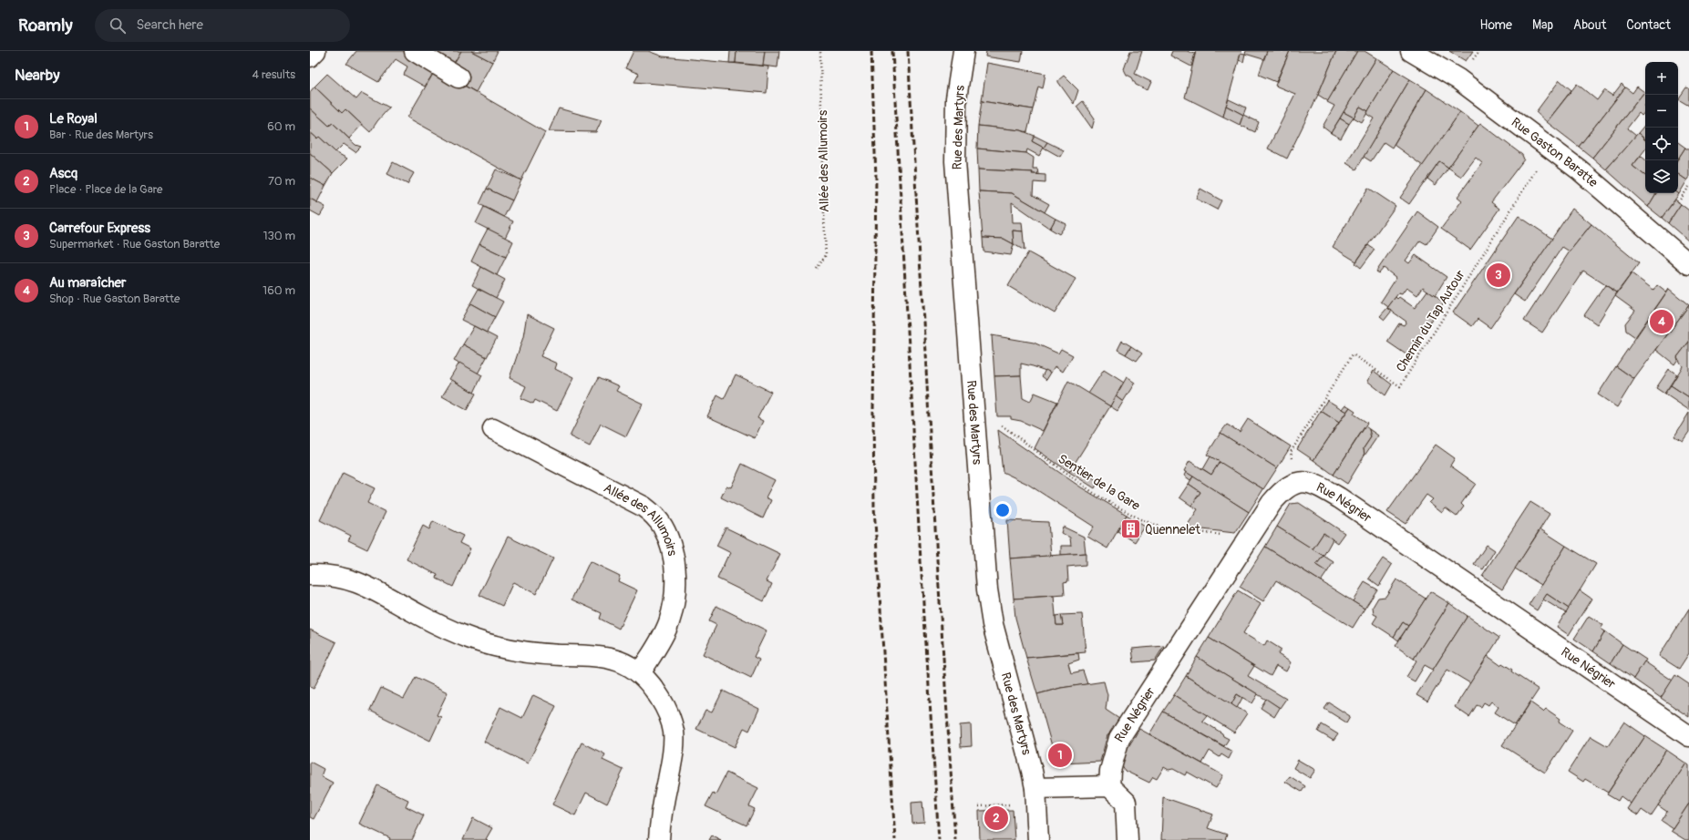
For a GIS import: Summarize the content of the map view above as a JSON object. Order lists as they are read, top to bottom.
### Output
{
  "streets": {
    "street": [
      "Rue des Martyrs",
      "Rue Gaston Baratte",
      "Allée des Allumoirs",
      "Rue Négrier"
    ],
    "path": ["Chemin du Tap Autour", "Sentier de la Gare"]
  },
  "crossings": [
    ["Rue des Martyrs", "Sentier de la Gare"],
    ["Rue Gaston Baratte", "Chemin du Tap Autour"],
    ["Chemin du Tap Autour", "Rue Négrier"],
    ["Sentier de la Gare", "Rue Négrier"]
  ],
  "places": {
    "building": ["Quennelet"]
  },
  "page": {
    "header": "Roamly",
    "search": "Search here",
    "nav": [
      "Home",
      "Map",
      "About",
      "Contact"
    ],
    "heading": ["Nearby", "4 results"],
    "map_buttons": ["+", "−"],
    "list": [
      {
        "mark": "1",
        "name": "Le Royal",
        "note": "Bar · Rue des Martyrs",
        "value": "60 m"
      },
      {
        "mark": "2",
        "name": "Ascq",
        "note": "Place · Place de la Gare",
        "value": "70 m"
      },
      {
        "mark": "3",
        "name": "Carrefour Express",
        "note": "Supermarket · Rue Gaston Baratte",
        "value": "130 m"
      },
      {
        "mark": "4",
        "name": "Au maraîcher",
        "note": "Shop · Rue Gaston Baratte",
        "value": "160 m"
      }
    ],
    "pins": [
      "3",
      "4",
      "1",
      "2"
    ]
  }
}
